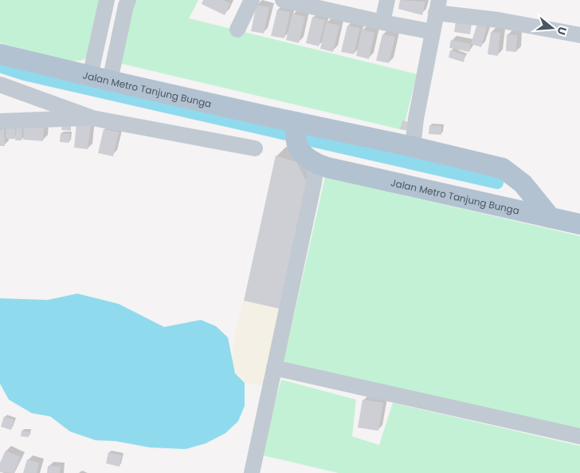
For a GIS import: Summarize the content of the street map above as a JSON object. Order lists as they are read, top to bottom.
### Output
{
  "streets": {
    "main road": ["Jalan Metro Tanjung Bunga"]
  },
  "north": "right"
}
